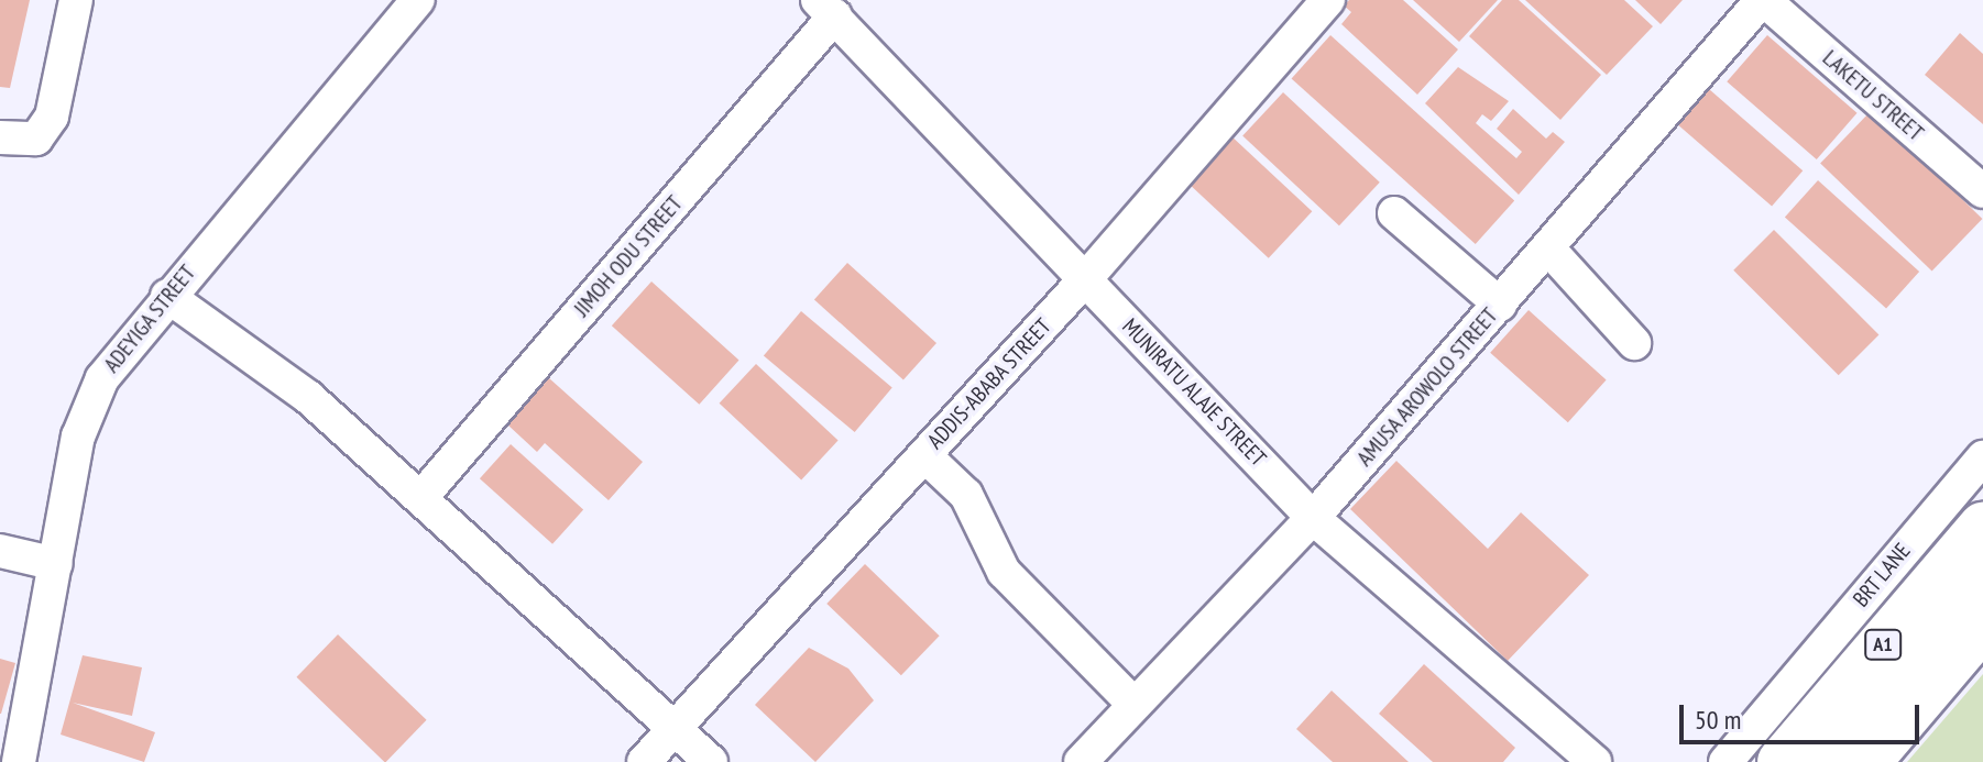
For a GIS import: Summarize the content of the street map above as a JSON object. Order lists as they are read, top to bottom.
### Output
{
  "streets": {
    "highway": ["A1"],
    "street": [
      "LAKETU STREET",
      "JIMOH ODU STREET",
      "ADEYIGA STREET",
      "ADDIS-ABABA STREET",
      "AMUSA AROWOLO STREET",
      "MUNIRATU ALAJE STREET",
      "BRT LANE"
    ]
  },
  "crossings": [
    ["LAKETU STREET", "AMUSA AROWOLO STREET"],
    ["JIMOH ODU STREET", "MUNIRATU ALAJE STREET"],
    ["ADDIS-ABABA STREET", "MUNIRATU ALAJE STREET"],
    ["AMUSA AROWOLO STREET", "MUNIRATU ALAJE STREET"]
  ],
  "scale_bar": "50 m"
}
